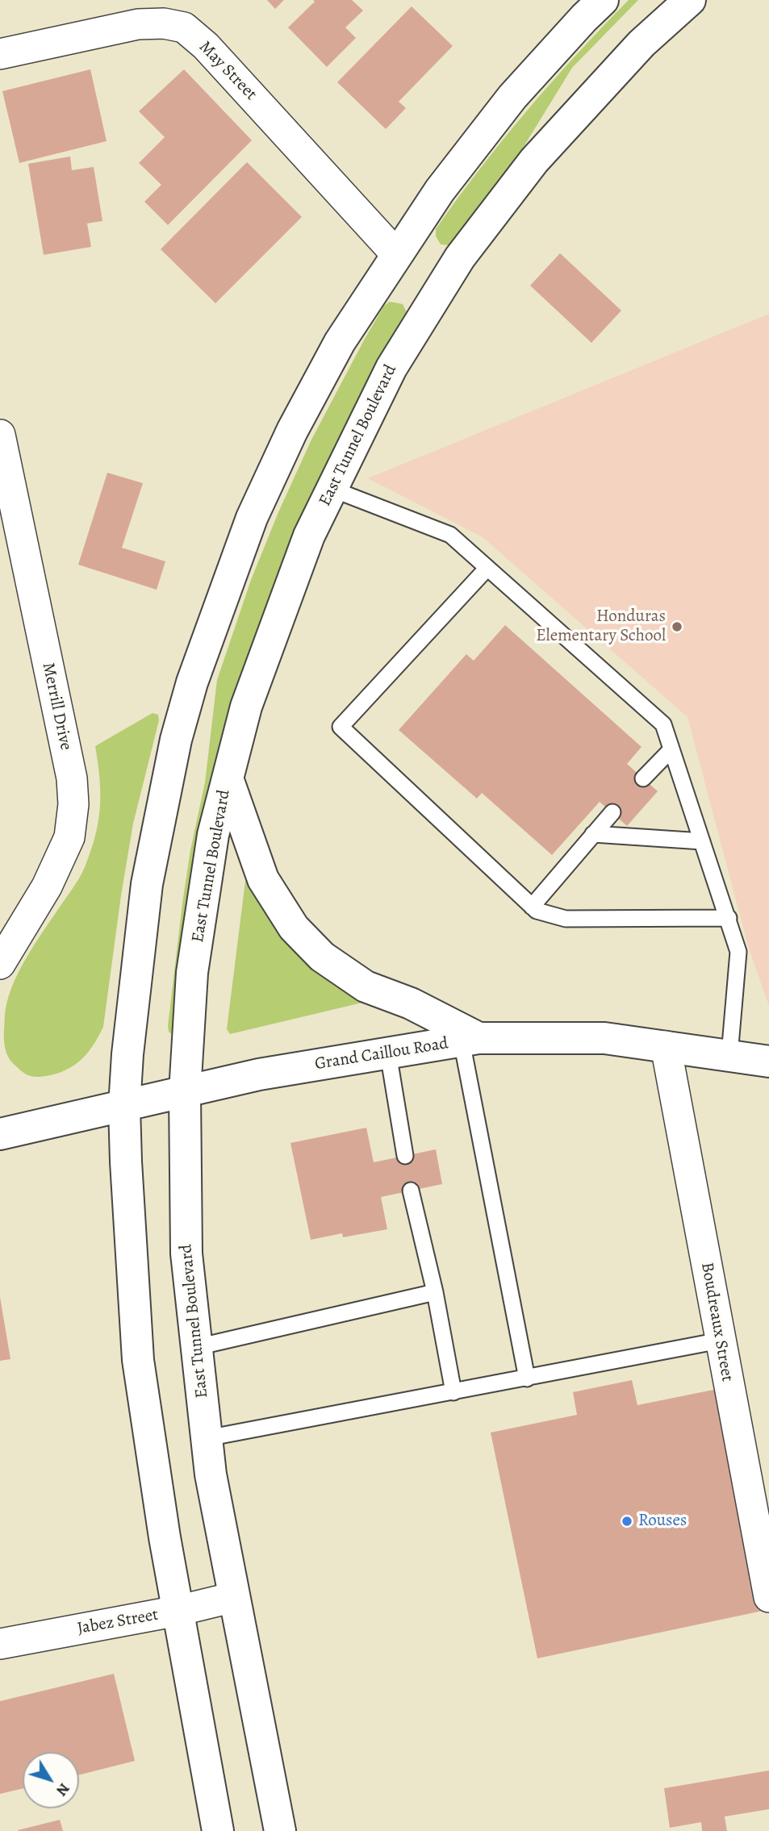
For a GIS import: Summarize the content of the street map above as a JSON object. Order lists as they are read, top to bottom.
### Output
{
  "streets": {
    "main road": ["East Tunnel Boulevard", "Grand Caillou Road"],
    "street": [
      "May Street",
      "Merrill Drive",
      "Boudreaux Street",
      "Jabez Street"
    ]
  },
  "crossings": [
    ["East Tunnel Boulevard", "Grand Caillou Road"],
    ["East Tunnel Boulevard", "Jabez Street"],
    ["Grand Caillou Road", "Boudreaux Street"]
  ],
  "places": ["Honduras Elementary School", "Rouses"],
  "north": "bottom right"
}
